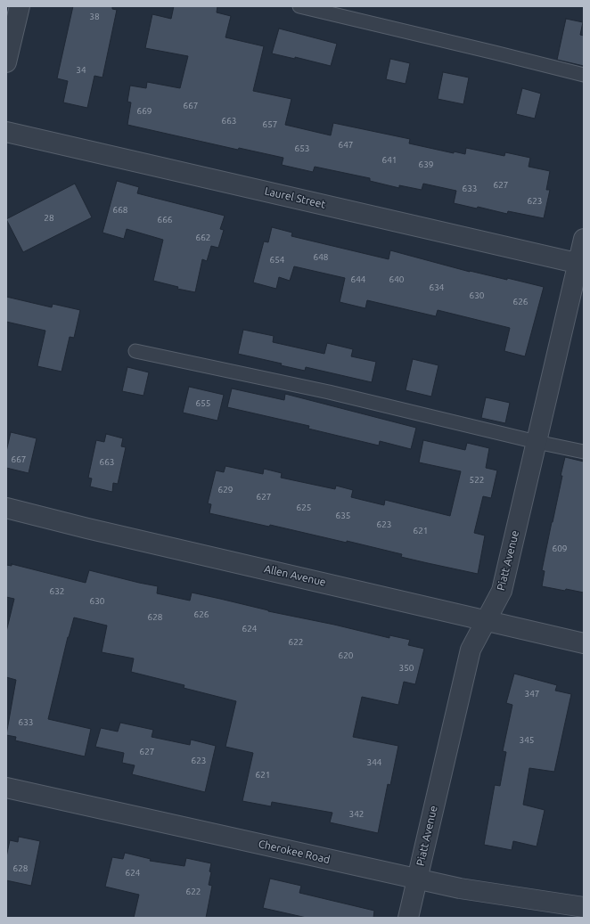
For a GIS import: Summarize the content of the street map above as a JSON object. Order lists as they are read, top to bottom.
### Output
{
  "streets": {
    "street": [
      "Laurel Street",
      "Piatt Avenue",
      "Allen Avenue",
      "Cherokee Road"
    ]
  },
  "crossings": [
    ["Laurel Street", "Piatt Avenue"],
    ["Piatt Avenue", "Allen Avenue"],
    ["Piatt Avenue", "Cherokee Road"]
  ],
  "house_numbers": [
    "38",
    "34",
    "667",
    "669",
    "663",
    "657",
    "647",
    "653",
    "641",
    "639",
    "627",
    "633",
    "623",
    "668",
    "28",
    "666",
    "662",
    "648",
    "654",
    "644",
    "640",
    "634",
    "630",
    "626",
    "655",
    "667",
    "663",
    "522",
    "629",
    "627",
    "625",
    "635",
    "623",
    "621",
    "609",
    "632",
    "630",
    "626",
    "628",
    "624",
    "622",
    "620",
    "350",
    "347",
    "633",
    "345",
    "627",
    "623",
    "344",
    "621",
    "342",
    "628",
    "624",
    "622"
  ]
}
